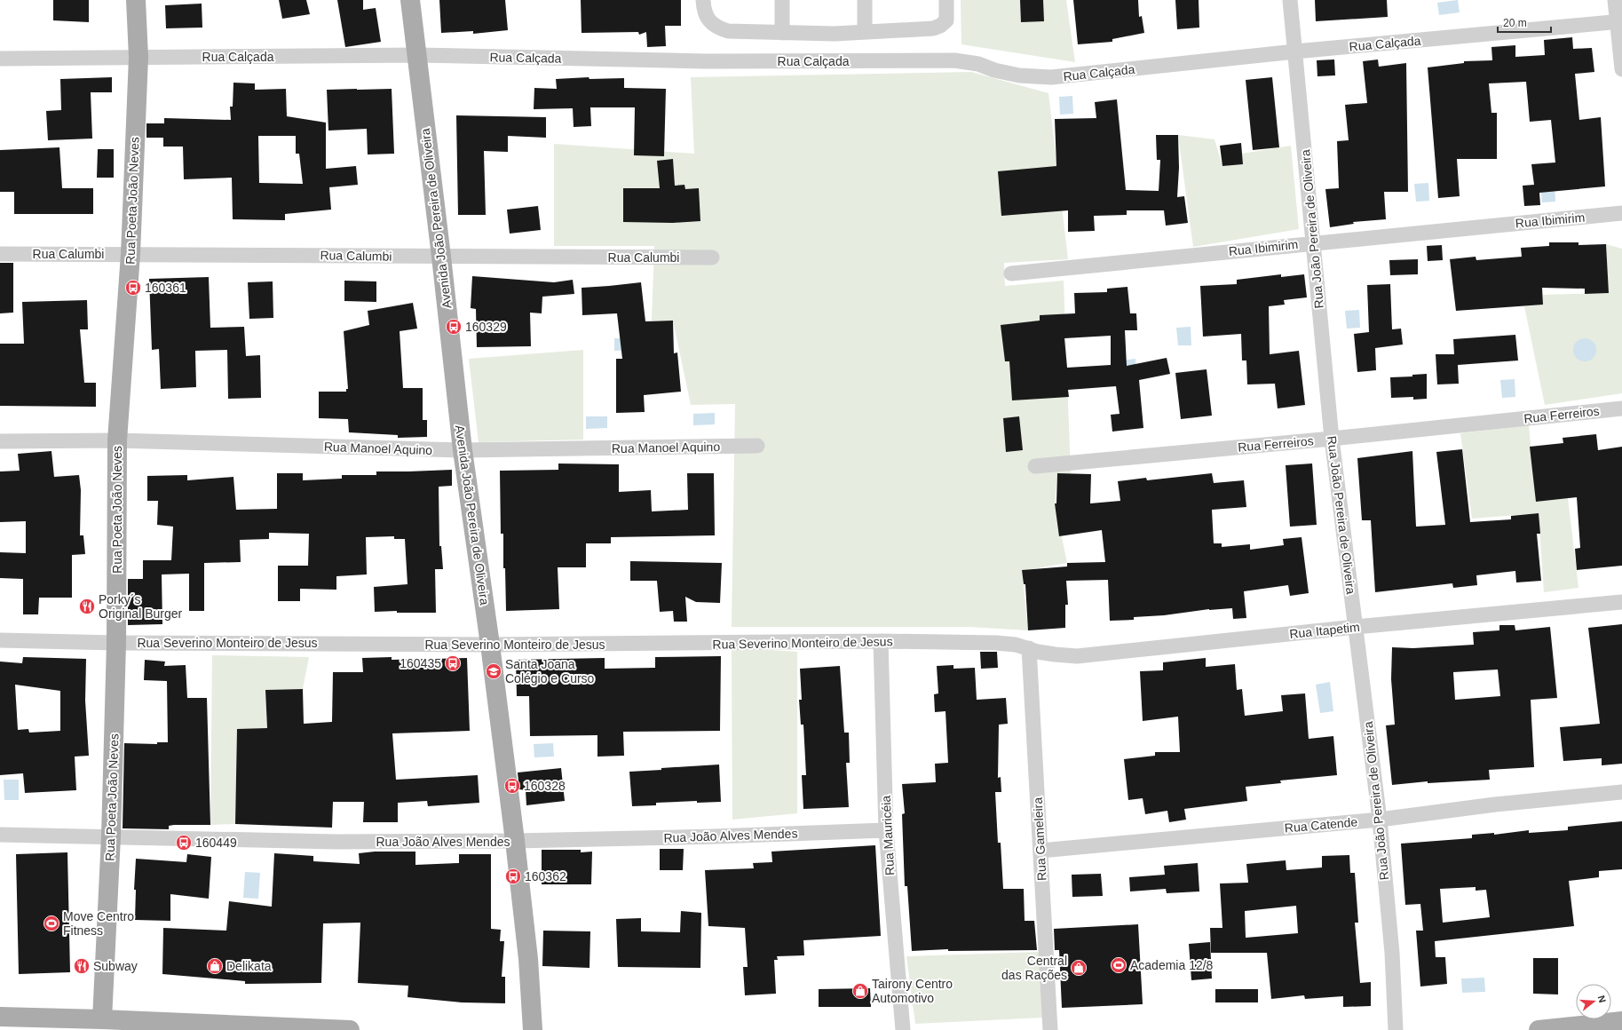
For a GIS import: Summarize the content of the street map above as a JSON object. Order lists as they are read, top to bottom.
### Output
{
  "streets": {
    "main road": ["Rua Poeta João Neves", "Avenida João Pereira de Oliveira"],
    "street": [
      "Rua Calçada",
      "Rua Ibimirim",
      "Rua João Pereira de Oliveira",
      "Rua Calumbi",
      "Rua Ferreiros",
      "Rua Manoel Aquino",
      "Rua Itapetim",
      "Rua Severino Monteiro de Jesus",
      "Rua Catende",
      "Rua João Alves Mendes",
      "Rua Mauricéia",
      "Rua Gameleira"
    ]
  },
  "crossings": [
    ["Rua Calçada", "Rua Poeta João Neves"],
    ["Rua Calçada", "Avenida João Pereira de Oliveira"],
    ["Rua Calçada", "Rua João Pereira de Oliveira"],
    ["Rua Poeta João Neves", "Rua Calumbi"],
    ["Rua Poeta João Neves", "Rua Manoel Aquino"],
    ["Rua Poeta João Neves", "Rua Severino Monteiro de Jesus"],
    ["Rua Poeta João Neves", "Rua João Alves Mendes"],
    ["Avenida João Pereira de Oliveira", "Rua Calumbi"],
    ["Avenida João Pereira de Oliveira", "Rua Manoel Aquino"],
    ["Avenida João Pereira de Oliveira", "Rua Severino Monteiro de Jesus"],
    ["Avenida João Pereira de Oliveira", "Rua João Alves Mendes"],
    ["Rua Ibimirim", "Rua João Pereira de Oliveira"],
    ["Rua João Pereira de Oliveira", "Rua Ferreiros"],
    ["Rua João Pereira de Oliveira", "Rua Itapetim"],
    ["Rua João Pereira de Oliveira", "Rua Catende"],
    ["Rua Itapetim", "Rua Severino Monteiro de Jesus"],
    ["Rua Itapetim", "Rua Gameleira"],
    ["Rua Severino Monteiro de Jesus", "Rua Mauricéia"],
    ["Rua Severino Monteiro de Jesus", "Rua Gameleira"],
    ["Rua Catende", "Rua Gameleira"],
    ["Rua João Alves Mendes", "Rua Mauricéia"]
  ],
  "places": {
    "bus stop": [
      "160361",
      "160329",
      "160435",
      "160328",
      "160449",
      "160362"
    ],
    "restaurant": ["Porky´s Original Burger", "Subway"],
    "school or university": ["Santa Joana Colégio e Curso"],
    "sports": ["Move Centro Fitness", "Academia 12/8"],
    "shop": ["Delikata", "Central das Rações", "Tairony Centro Automotivo"]
  },
  "scale_bar": "20 m",
  "north": "right"
}
